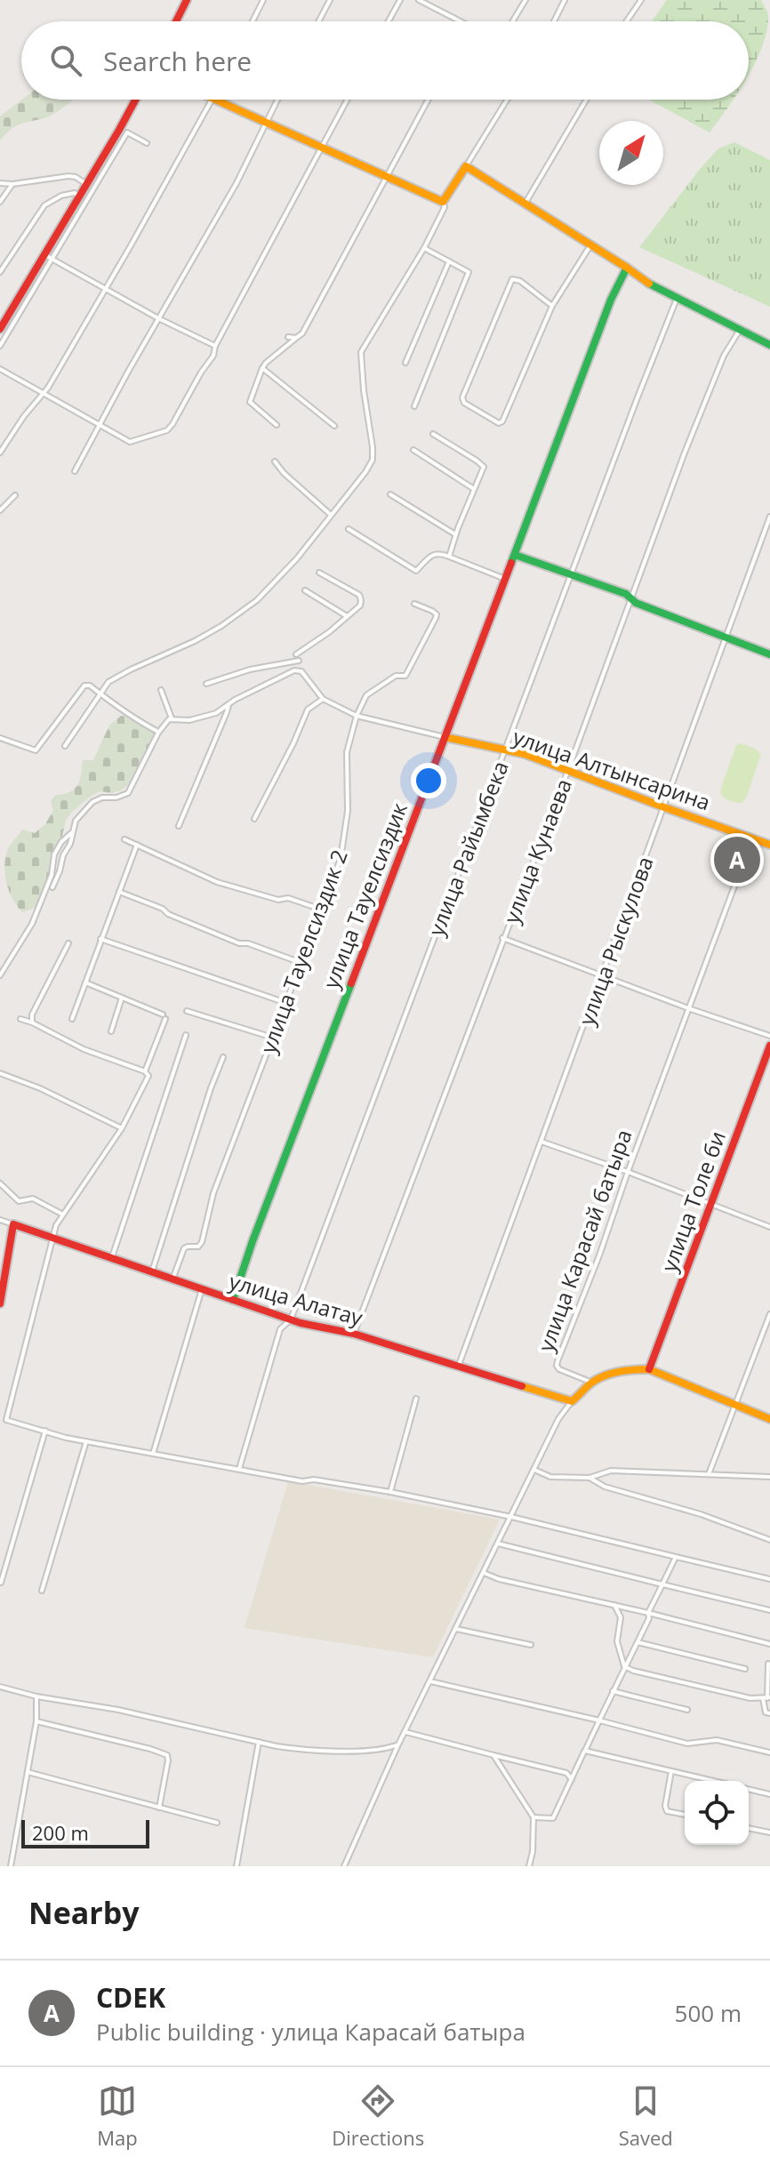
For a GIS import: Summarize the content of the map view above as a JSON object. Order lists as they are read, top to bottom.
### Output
{
  "streets": {
    "street": [
      "улица Алтынсарина",
      "улица Райымбека",
      "улица Кунаева",
      "улица Тауелсиздик",
      "улица Рыскулова",
      "улица Тауелсиздик 2",
      "улица Толе би",
      "улица Карасай батыра",
      "улица Алатау"
    ]
  },
  "crossings": [
    ["улица Алтынсарина", "улица Райымбека"],
    ["улица Алтынсарина", "улица Кунаева"],
    ["улица Алтынсарина", "улица Тауелсиздик"],
    ["улица Алтынсарина", "улица Рыскулова"],
    ["улица Алтынсарина", "улица Тауелсиздик 2"],
    ["улица Алтынсарина", "улица Карасай батыра"],
    ["улица Райымбека", "улица Алатау"],
    ["улица Кунаева", "улица Алатау"],
    ["улица Тауелсиздик", "улица Алатау"],
    ["улица Рыскулова", "улица Алатау"],
    ["улица Тауелсиздик 2", "улица Алатау"]
  ],
  "scale_bar": "200 m",
  "north": "top right",
  "page": {
    "search": "Search here",
    "pins": "A",
    "scale": "200 m",
    "heading": "Nearby",
    "list": [
      {
        "mark": "A",
        "name": "CDEK",
        "note": "Public building · улица Карасай батыра",
        "value": "500 m"
      }
    ],
    "nav": ["Map", "Directions", "Saved"]
  }
}
